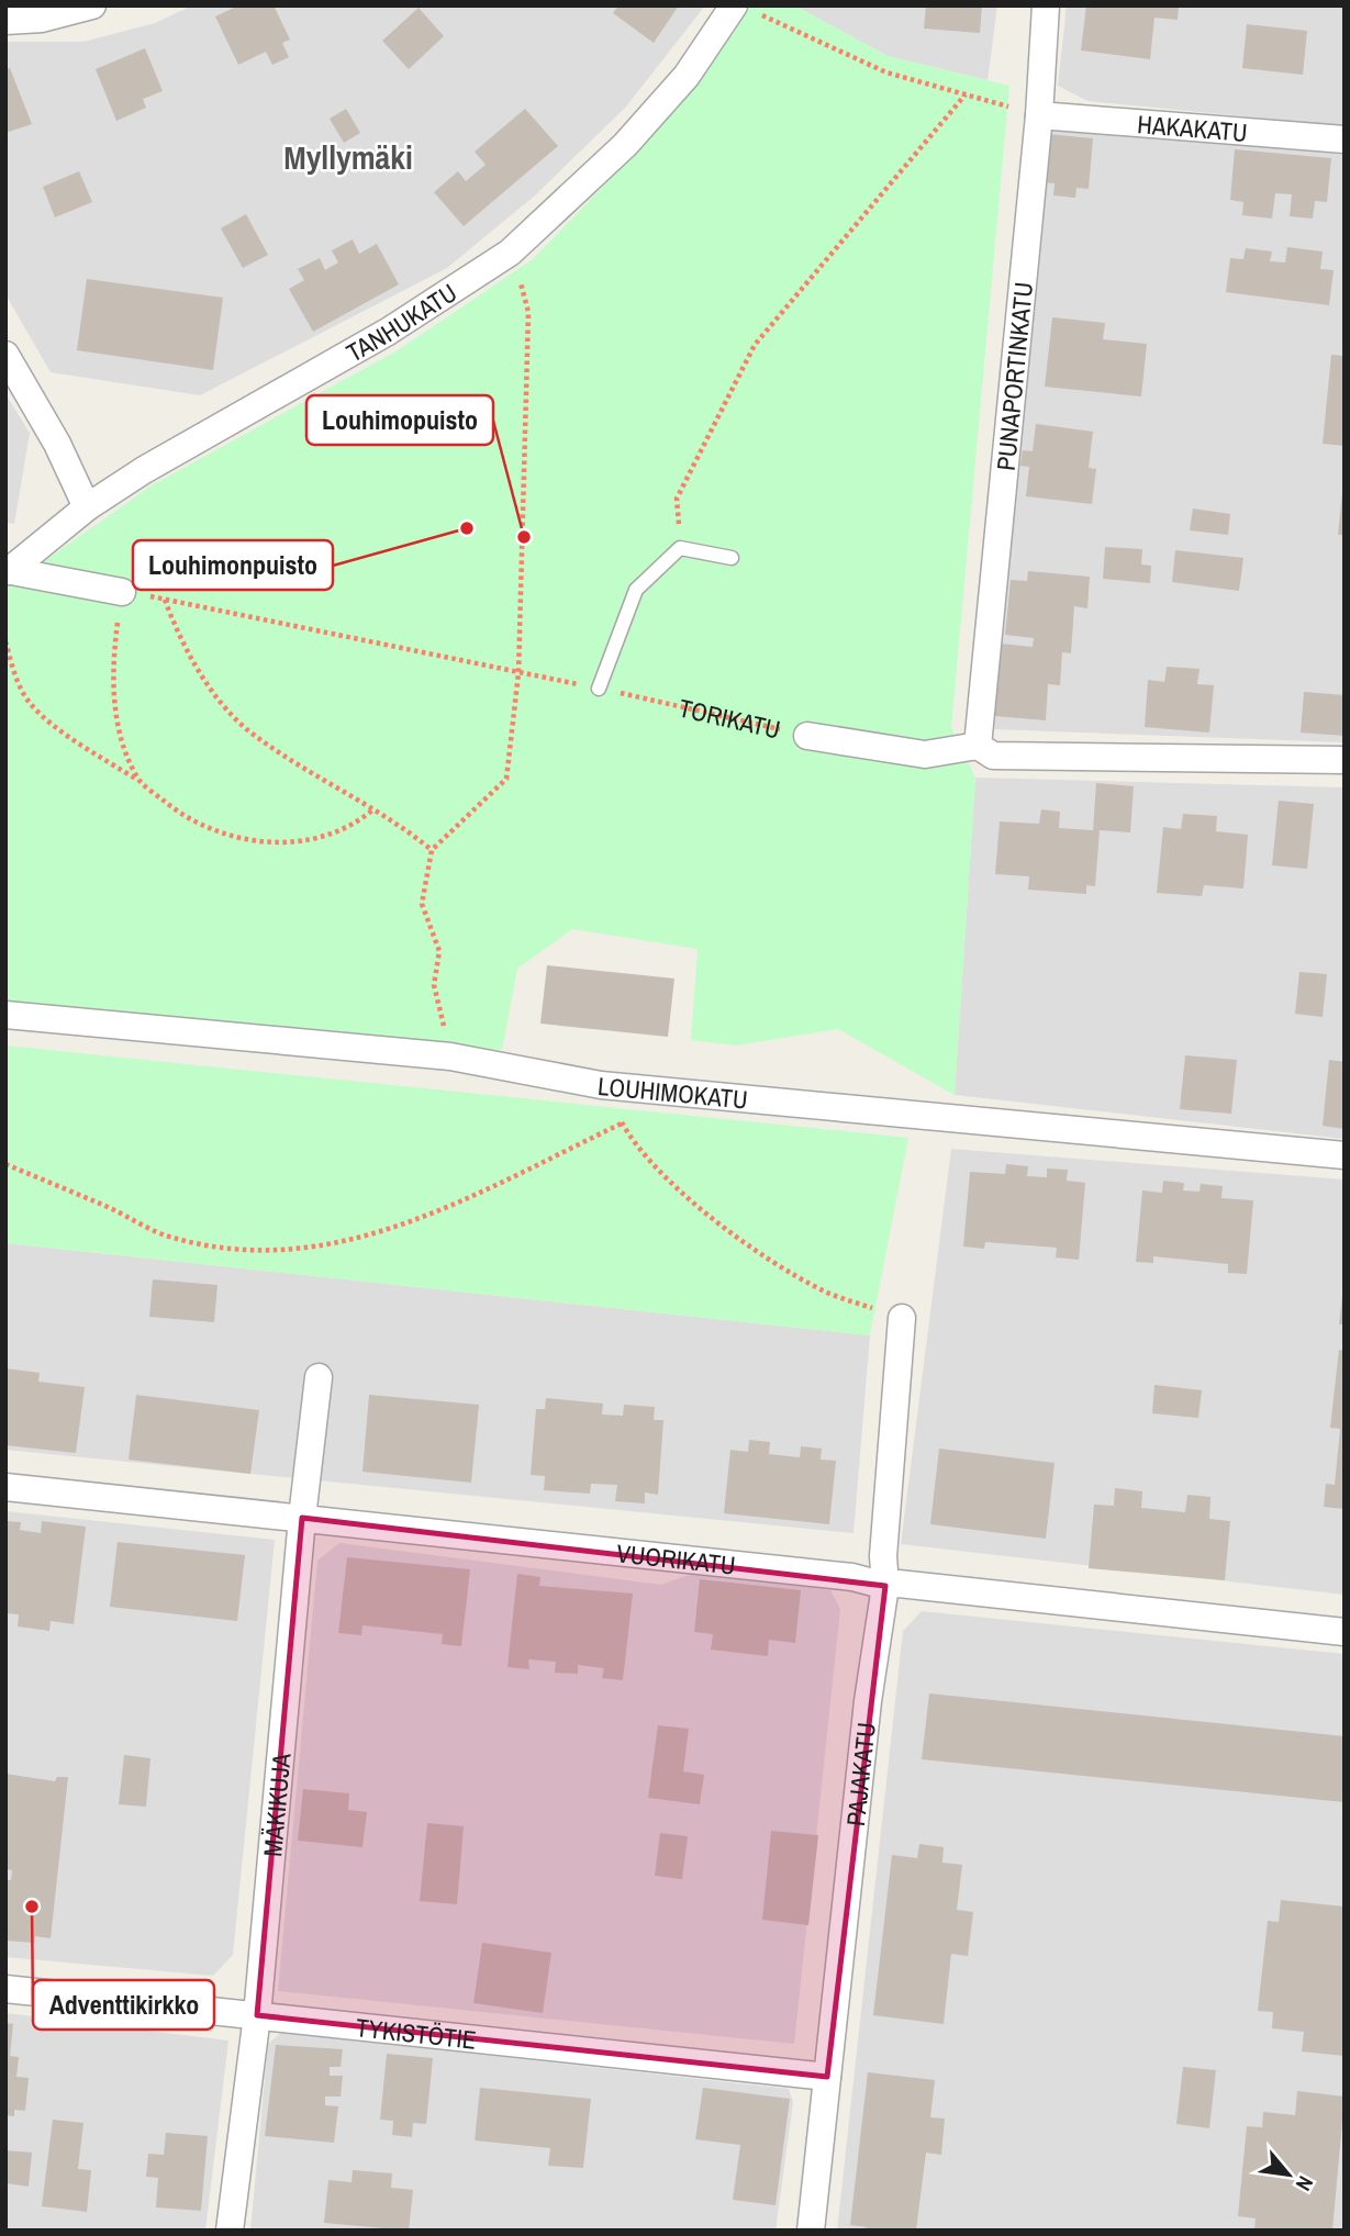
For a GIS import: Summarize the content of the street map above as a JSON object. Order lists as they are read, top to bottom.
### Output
{
  "streets": {
    "street": [
      "HAKAKATU",
      "TANHUKATU",
      "PUNAPORTINKATU",
      "TORIKATU",
      "LOUHIMOKATU",
      "VUORIKATU",
      "PAJAKATU",
      "MÄKIKUJA",
      "TYKISTÖTIE"
    ]
  },
  "crossings": [
    ["HAKAKATU", "PUNAPORTINKATU"],
    ["PUNAPORTINKATU", "TORIKATU"],
    ["VUORIKATU", "PAJAKATU"],
    ["VUORIKATU", "MÄKIKUJA"],
    ["PAJAKATU", "TYKISTÖTIE"],
    ["MÄKIKUJA", "TYKISTÖTIE"]
  ],
  "districts": ["Myllymäki"],
  "places": ["Louhimonpuisto", "Louhimopuisto", "Adventtikirkko"],
  "north": "bottom right"
}
